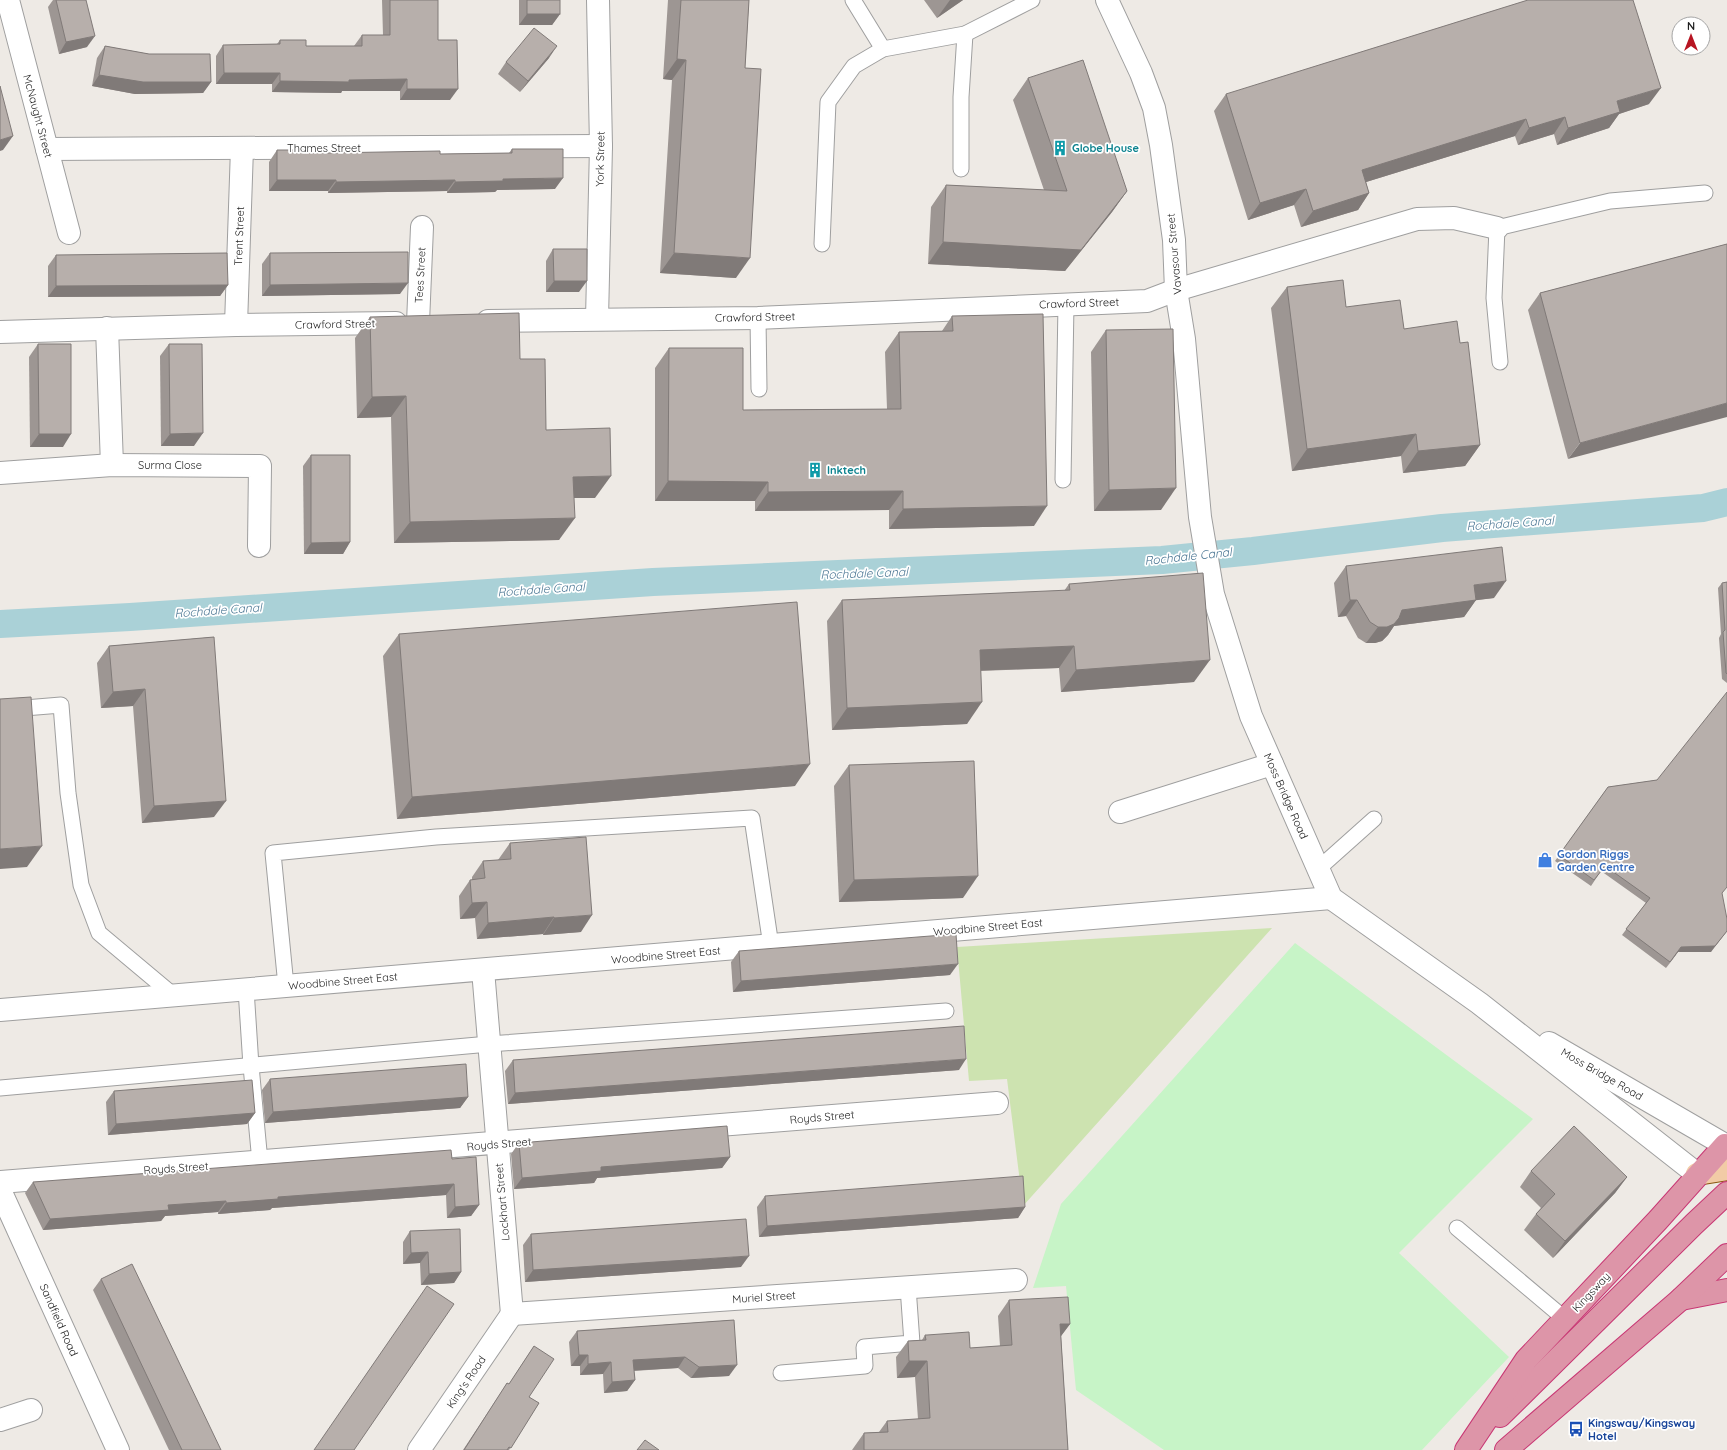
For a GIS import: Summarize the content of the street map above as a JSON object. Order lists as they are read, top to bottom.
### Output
{
  "streets": {
    "highway": ["Kingsway"],
    "street": [
      "McNaught Street",
      "Thames Street",
      "York Street",
      "Trent Street",
      "Vavasour Street",
      "Tees Street",
      "Crawford Street",
      "Surma Close",
      "Moss Bridge Road",
      "Woodbine Street East",
      "Royds Street",
      "Lockhart Street",
      "Muriel Street",
      "Sandfield Road",
      "King's Road"
    ]
  },
  "crossings": [
    ["McNaught Street", "Thames Street"],
    ["Thames Street", "York Street"],
    ["Thames Street", "Trent Street"],
    ["York Street", "Crawford Street"],
    ["Trent Street", "Crawford Street"],
    ["Vavasour Street", "Crawford Street"],
    ["Vavasour Street", "Moss Bridge Road"],
    ["Tees Street", "Crawford Street"],
    ["Moss Bridge Road", "Woodbine Street East"],
    ["Moss Bridge Road", "Kingsway"],
    ["Woodbine Street East", "Lockhart Street"],
    ["Royds Street", "Lockhart Street"],
    ["Lockhart Street", "Muriel Street"],
    ["Lockhart Street", "King's Road"],
    ["Muriel Street", "King's Road"]
  ],
  "water": ["Rochdale Canal"],
  "places": {
    "building": ["Globe House", "Inktech"],
    "shop": ["Gordon Riggs Garden Centre"],
    "bus stop": ["Kingsway/Kingsway Hotel"]
  },
  "north": "top"
}
